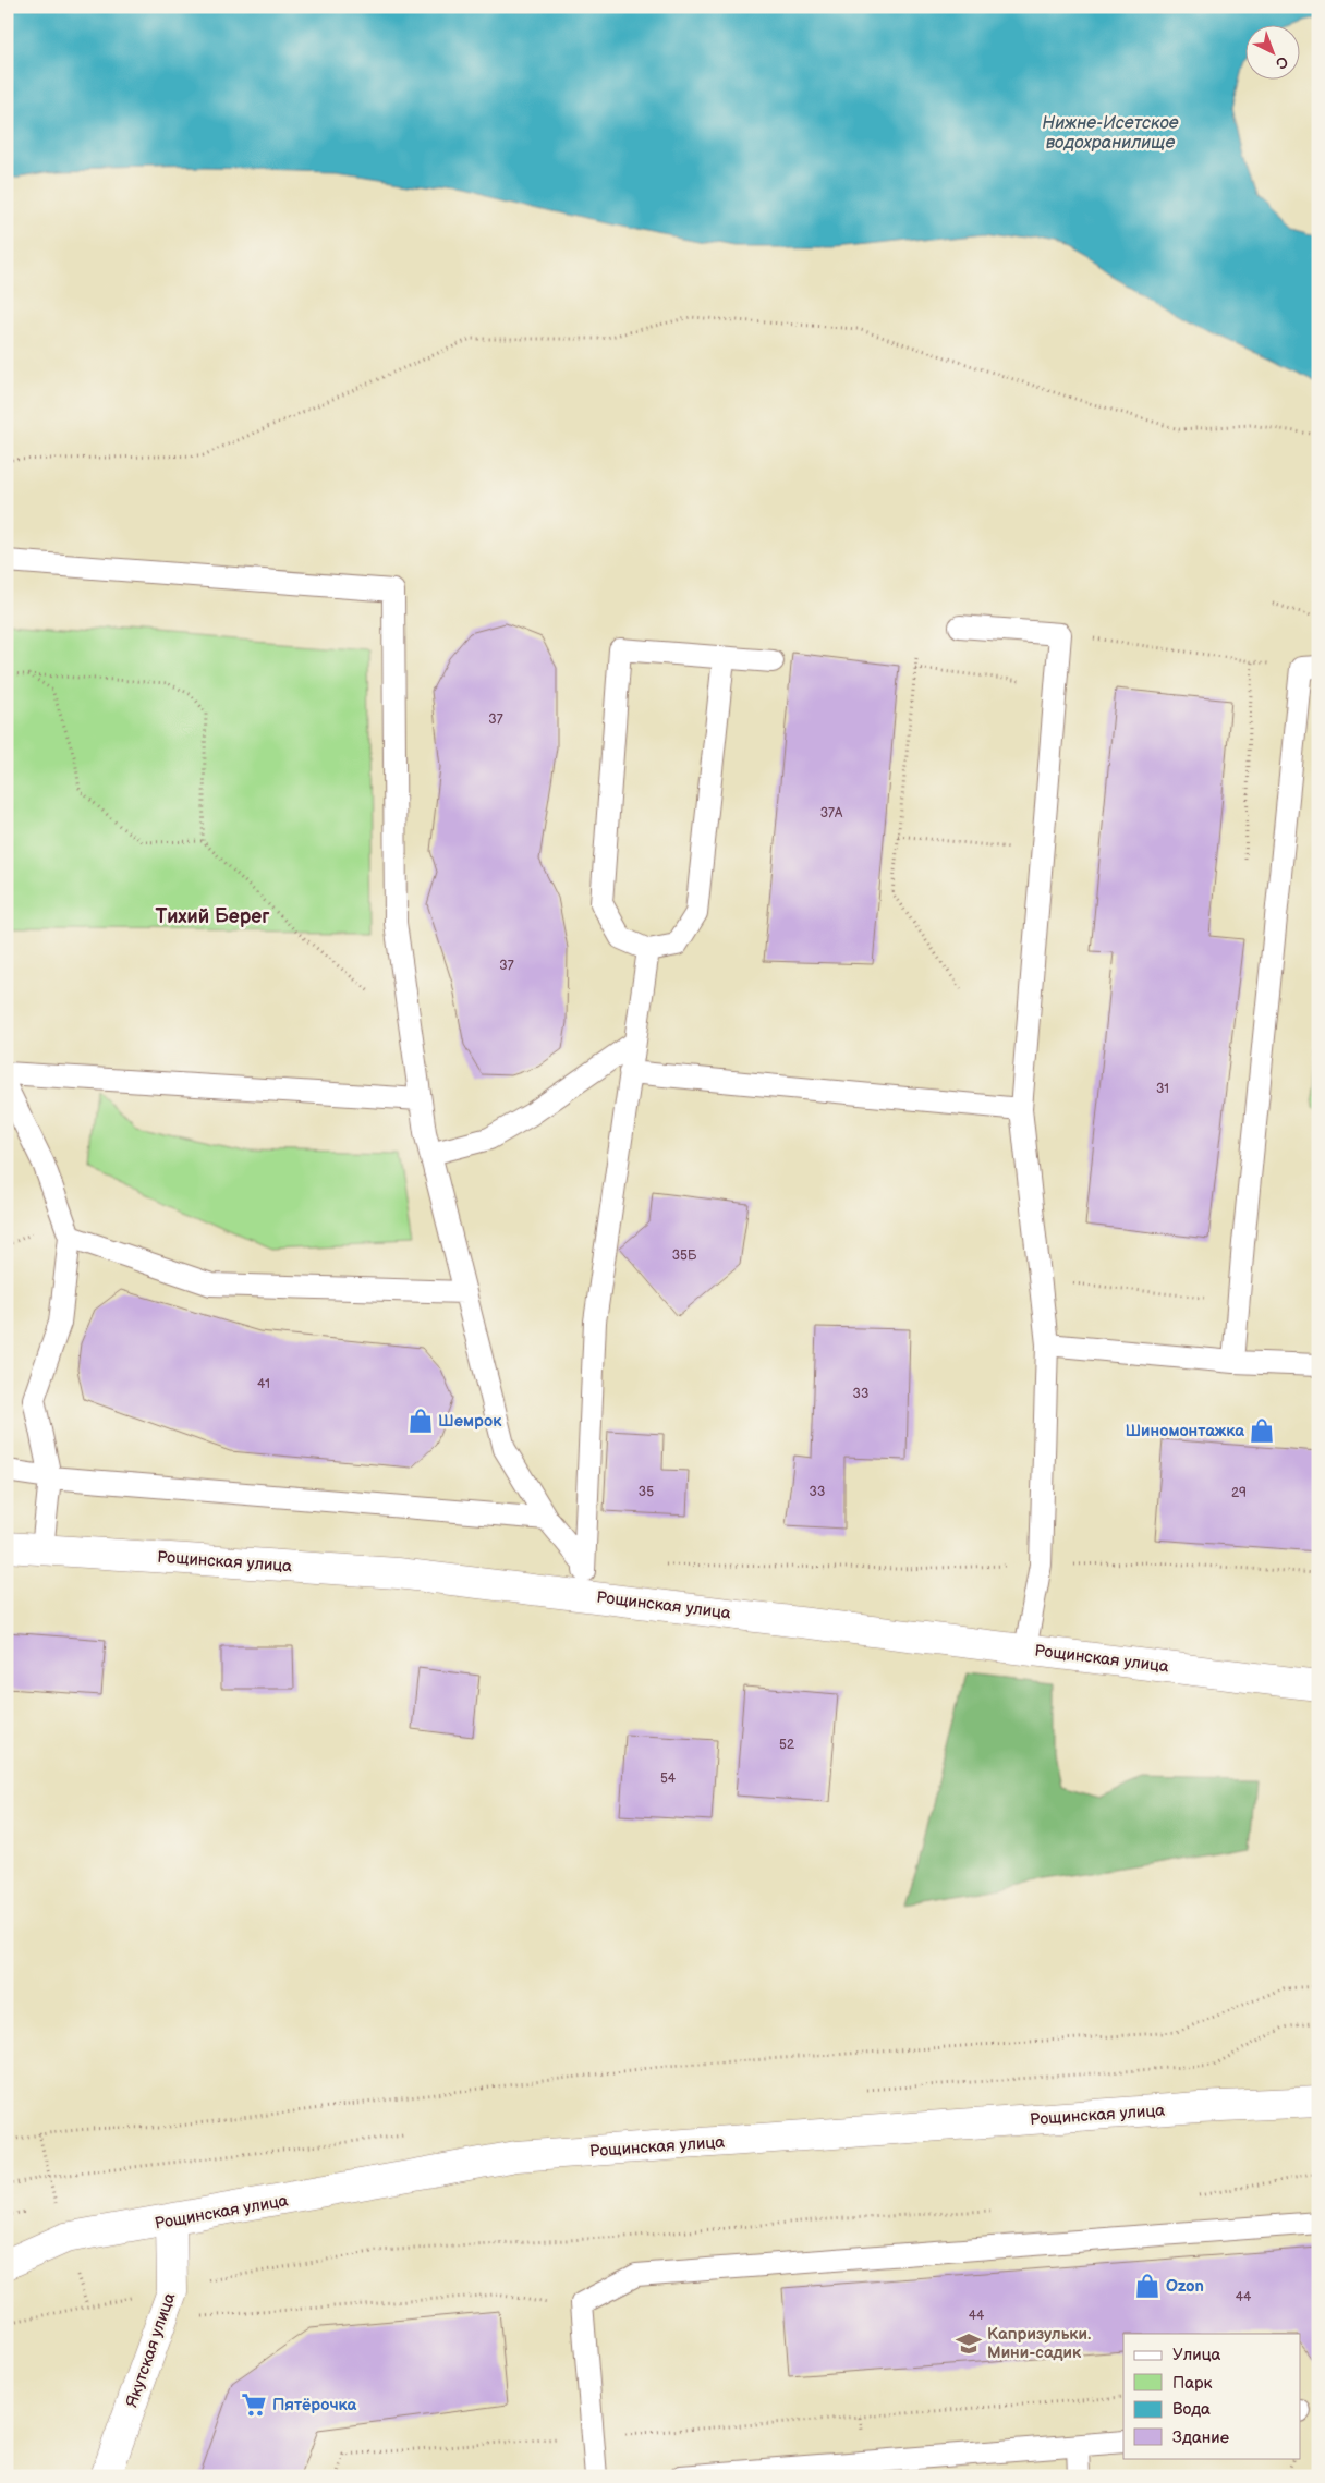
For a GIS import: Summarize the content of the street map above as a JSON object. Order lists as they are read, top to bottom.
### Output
{
  "streets": {
    "street": ["Рощинская улица", "Якутская улица"]
  },
  "crossings": [
    ["Рощинская улица", "Якутская улица"]
  ],
  "districts": ["Тихий Берег"],
  "water": ["Нижне-Исетское водохранилище"],
  "places": {
    "shop": ["Шемрок", "Шиномонтажка", "Ozon"],
    "school or university": ["Капризульки. Мини-садик"],
    "supermarket": ["Пятёрочка"]
  },
  "house_numbers": [
    "37",
    "37А",
    "37",
    "31",
    "35Б",
    "41",
    "33",
    "35",
    "33",
    "29",
    "52",
    "54",
    "44",
    "44"
  ],
  "legend": [
    "Улица",
    "Парк",
    "Вода",
    "Здание"
  ],
  "north": "bottom right"
}
